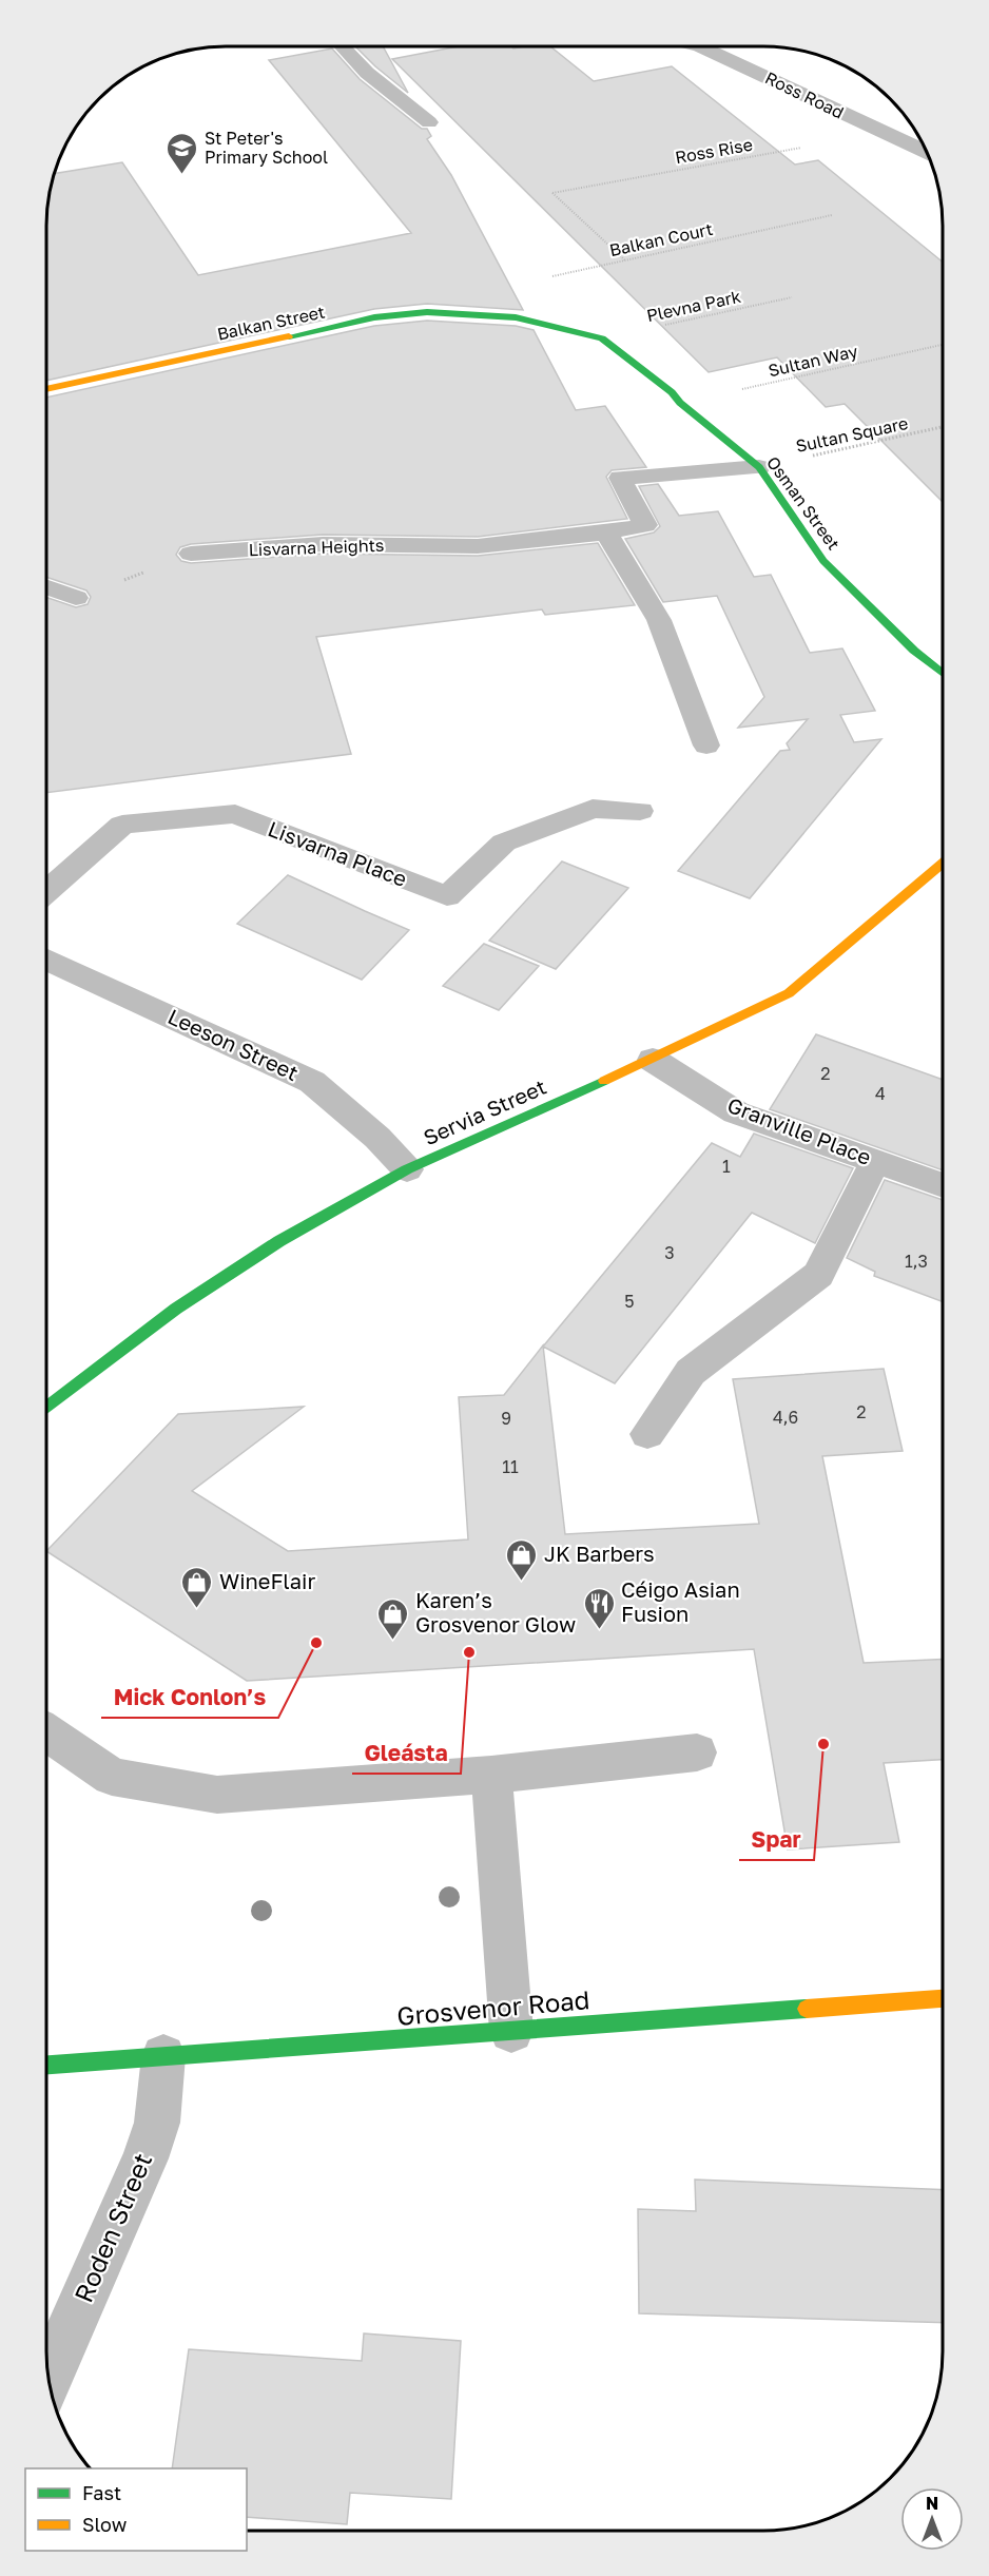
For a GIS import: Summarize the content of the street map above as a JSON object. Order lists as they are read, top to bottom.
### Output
{
  "streets": {
    "street": [
      "Ross Road",
      "Balkan Street",
      "Osman Street",
      "Lisvarna Heights",
      "Lisvarna Place",
      "Leeson Street",
      "Servia Street",
      "Granville Place",
      "Grosvenor Road",
      "Roden Street"
    ],
    "path": [
      "Ross Rise",
      "Balkan Court",
      "Plevna Park",
      "Sultan Way",
      "Sultan Square"
    ]
  },
  "crossings": [
    ["Ross Road", "Ross Rise"],
    ["Ross Rise", "Balkan Court"],
    ["Balkan Court", "Balkan Street"],
    ["Balkan Court", "Osman Street"],
    ["Plevna Park", "Osman Street"],
    ["Balkan Street", "Osman Street"],
    ["Sultan Way", "Osman Street"],
    ["Sultan Square", "Osman Street"],
    ["Leeson Street", "Servia Street"],
    ["Servia Street", "Granville Place"],
    ["Grosvenor Road", "Roden Street"]
  ],
  "places": {
    "school or university": ["St Peter's Primary School"],
    "shop": ["JK Barbers", "WineFlair", "Karen’s Grosvenor Glow"],
    "restaurant": ["Céigo Asian Fusion"],
    "other": ["Mick Conlon’s", "Gleásta", "Spar"]
  },
  "house_numbers": [
    "2",
    "4",
    "1",
    "3",
    "1,3",
    "5",
    "2",
    "4,6",
    "9",
    "11"
  ],
  "legend": ["Fast", "Slow"],
  "north": "top"
}
